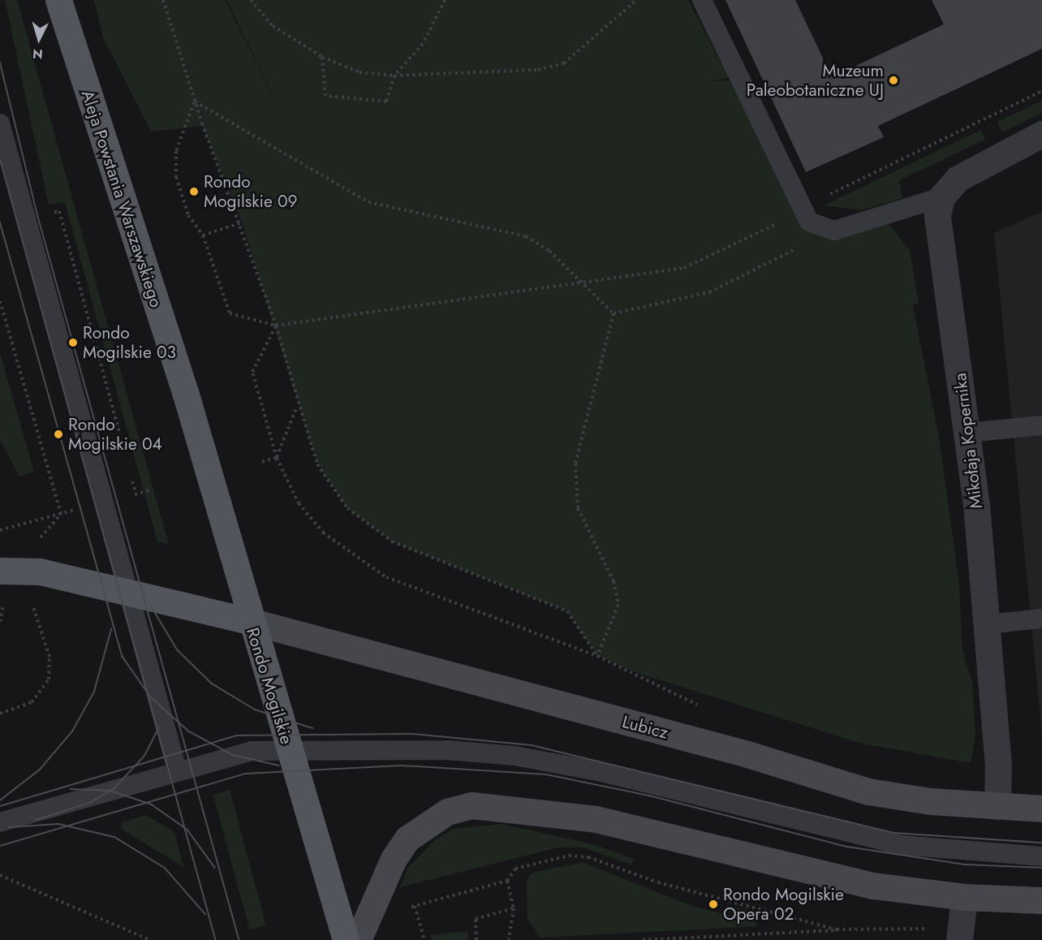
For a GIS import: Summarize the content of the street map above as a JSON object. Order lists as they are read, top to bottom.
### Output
{
  "streets": {
    "main road": ["Aleja Powstania Warszawskiego", "Rondo Mogilskie"],
    "street": ["Mikołaja Kopernika", "Lubicz"]
  },
  "crossings": [
    ["Aleja Powstania Warszawskiego", "Rondo Mogilskie"],
    ["Aleja Powstania Warszawskiego", "Lubicz"],
    ["Mikołaja Kopernika", "Lubicz"],
    ["Rondo Mogilskie", "Lubicz"]
  ],
  "places": [
    "Muzeum Paleobotaniczne UJ",
    "Rondo Mogilskie 09",
    "Rondo Mogilskie 03",
    "Rondo Mogilskie 04",
    "Rondo Mogilskie Opera 02"
  ],
  "north": "bottom"
}
